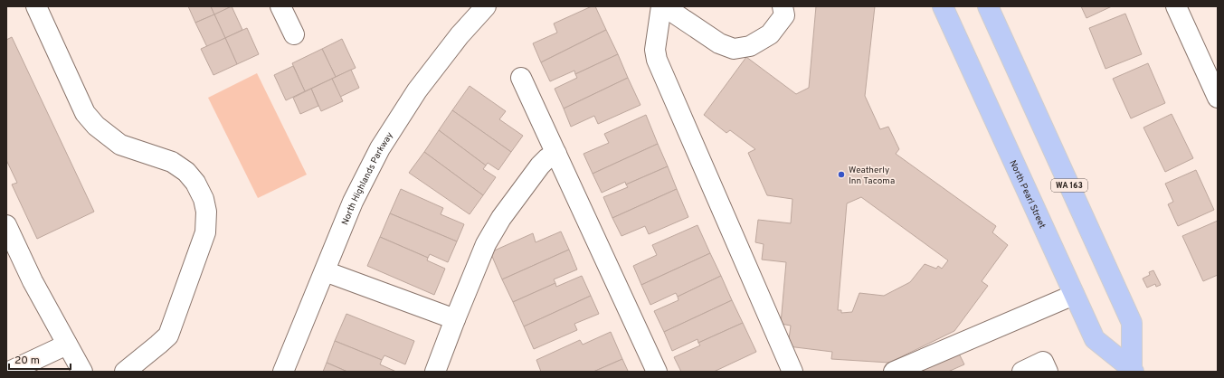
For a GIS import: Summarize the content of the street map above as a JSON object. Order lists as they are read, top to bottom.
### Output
{
  "streets": {
    "main road": ["WA 163", "North Pearl Street"],
    "street": ["North Highlands Parkway"]
  },
  "places": ["Weatherly Inn Tacoma"],
  "scale_bar": "20 m"
}
